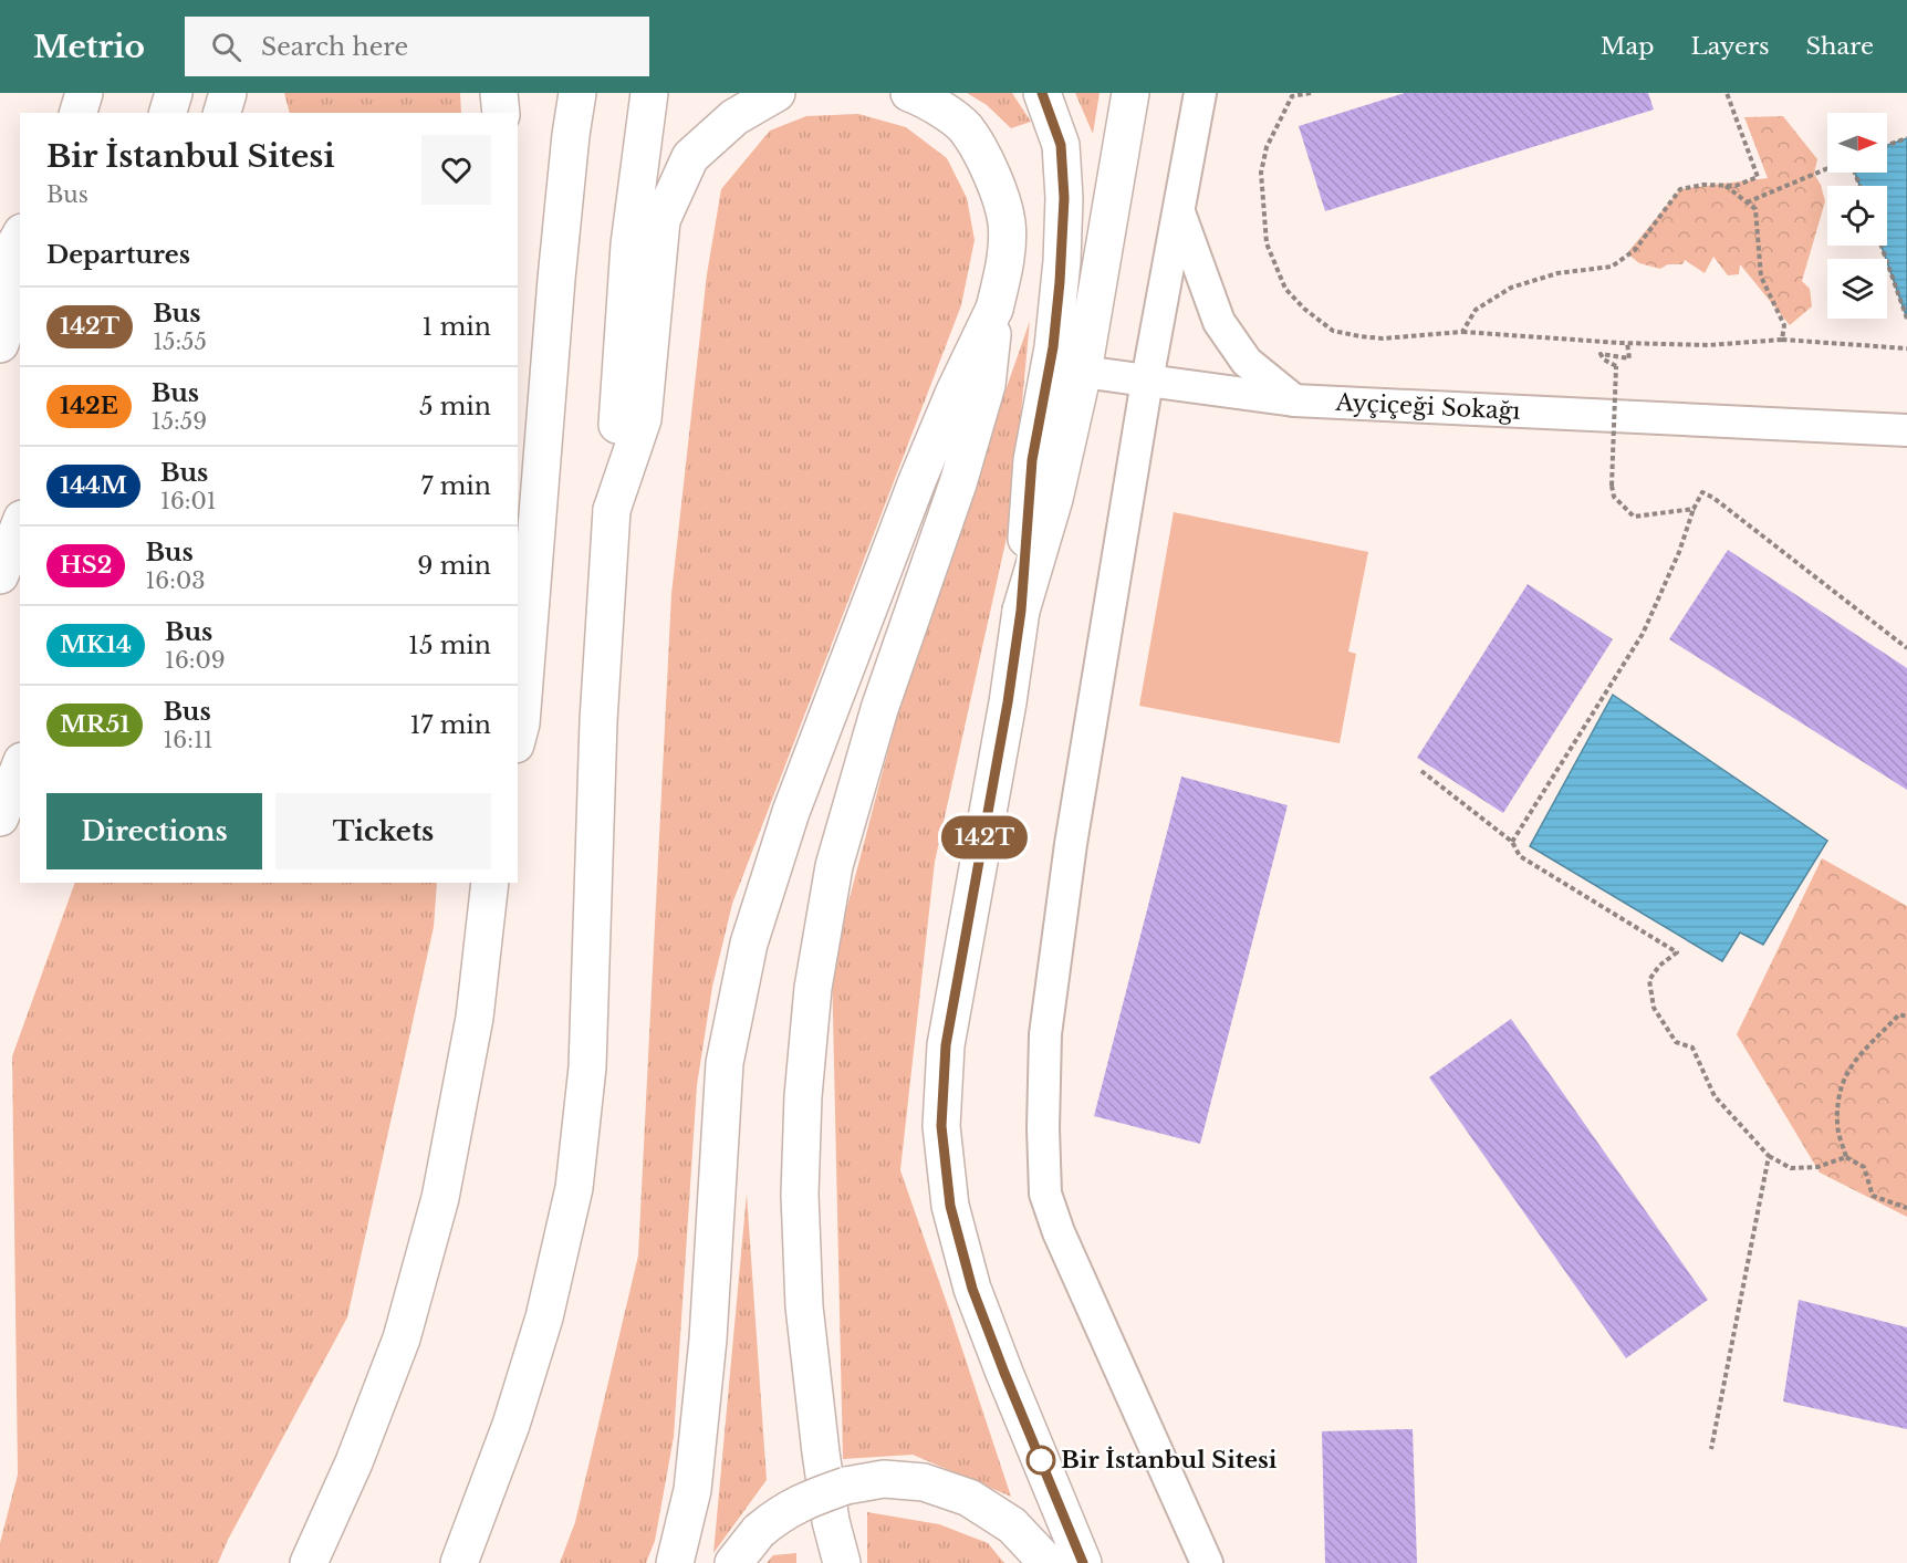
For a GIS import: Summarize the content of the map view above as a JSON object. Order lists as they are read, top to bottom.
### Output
{
  "streets": {
    "street": ["Ayçiçeği Sokağı"]
  },
  "places": ["Bir İstanbul Sitesi"],
  "lines": ["bus line 142T"],
  "north": "right",
  "page": {
    "header": "Metrio",
    "search": "Search here",
    "nav": ["Map", "Layers", "Share"],
    "on_map": "142T",
    "heading": [
      ["Bir İstanbul Sitesi", "Bus"],
      "Departures"
    ],
    "list": [
      {
        "mark": "142T",
        "name": "Bus",
        "note": "15:55",
        "value": "1 min"
      },
      {
        "mark": "142E",
        "name": "Bus",
        "note": "15:59",
        "value": "5 min"
      },
      {
        "mark": "144M",
        "name": "Bus",
        "note": "16:01",
        "value": "7 min"
      },
      {
        "mark": "HS2",
        "name": "Bus",
        "note": "16:03",
        "value": "9 min"
      },
      {
        "mark": "MK14",
        "name": "Bus",
        "note": "16:09",
        "value": "15 min"
      },
      {
        "mark": "MR51",
        "name": "Bus",
        "note": "16:11",
        "value": "17 min"
      }
    ],
    "buttons": ["Directions", "Tickets"]
  }
}
